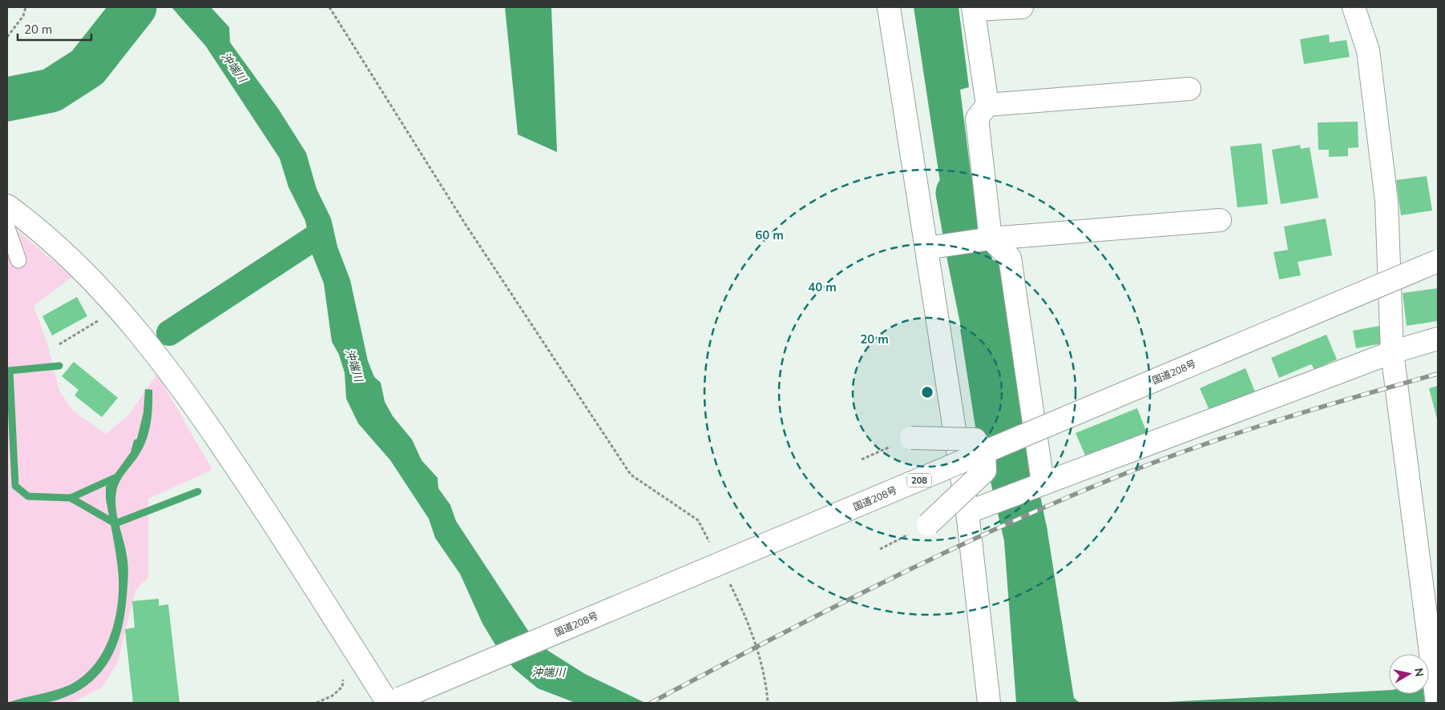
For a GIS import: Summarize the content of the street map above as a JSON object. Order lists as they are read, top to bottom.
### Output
{
  "streets": {
    "main road": ["国道208号", "208"]
  },
  "water": ["沖端川"],
  "scale_bar": "20 m",
  "north": "right",
  "rings": ["60 m", "40 m", "20 m"]
}
